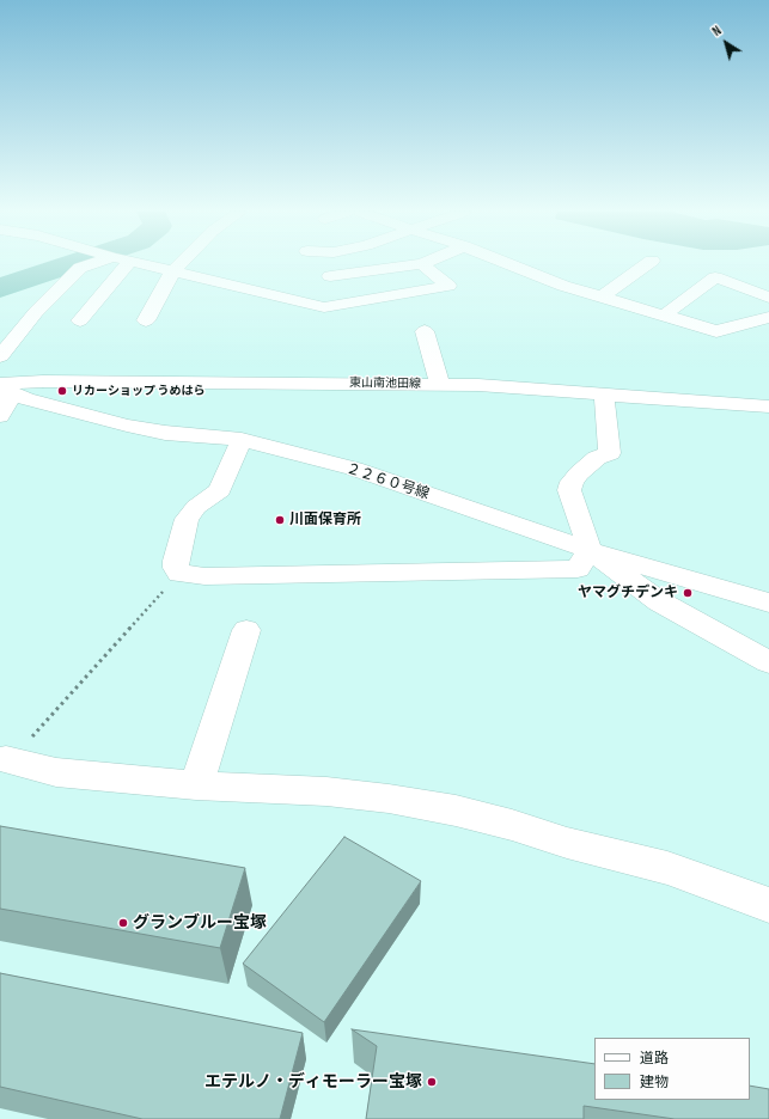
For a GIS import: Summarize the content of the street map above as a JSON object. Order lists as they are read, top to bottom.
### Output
{
  "streets": {
    "street": ["東山南池田線", "２２６０号線"]
  },
  "crossings": [
    ["東山南池田線", "２２６０号線"]
  ],
  "places": [
    "リカーショップ うめはら",
    "川面保育所",
    "ヤマグチデンキ",
    "グランブルー宝塚",
    "エテルノ・ディモーラー宝塚"
  ],
  "legend": ["道路", "建物"],
  "north": "top left"
}
